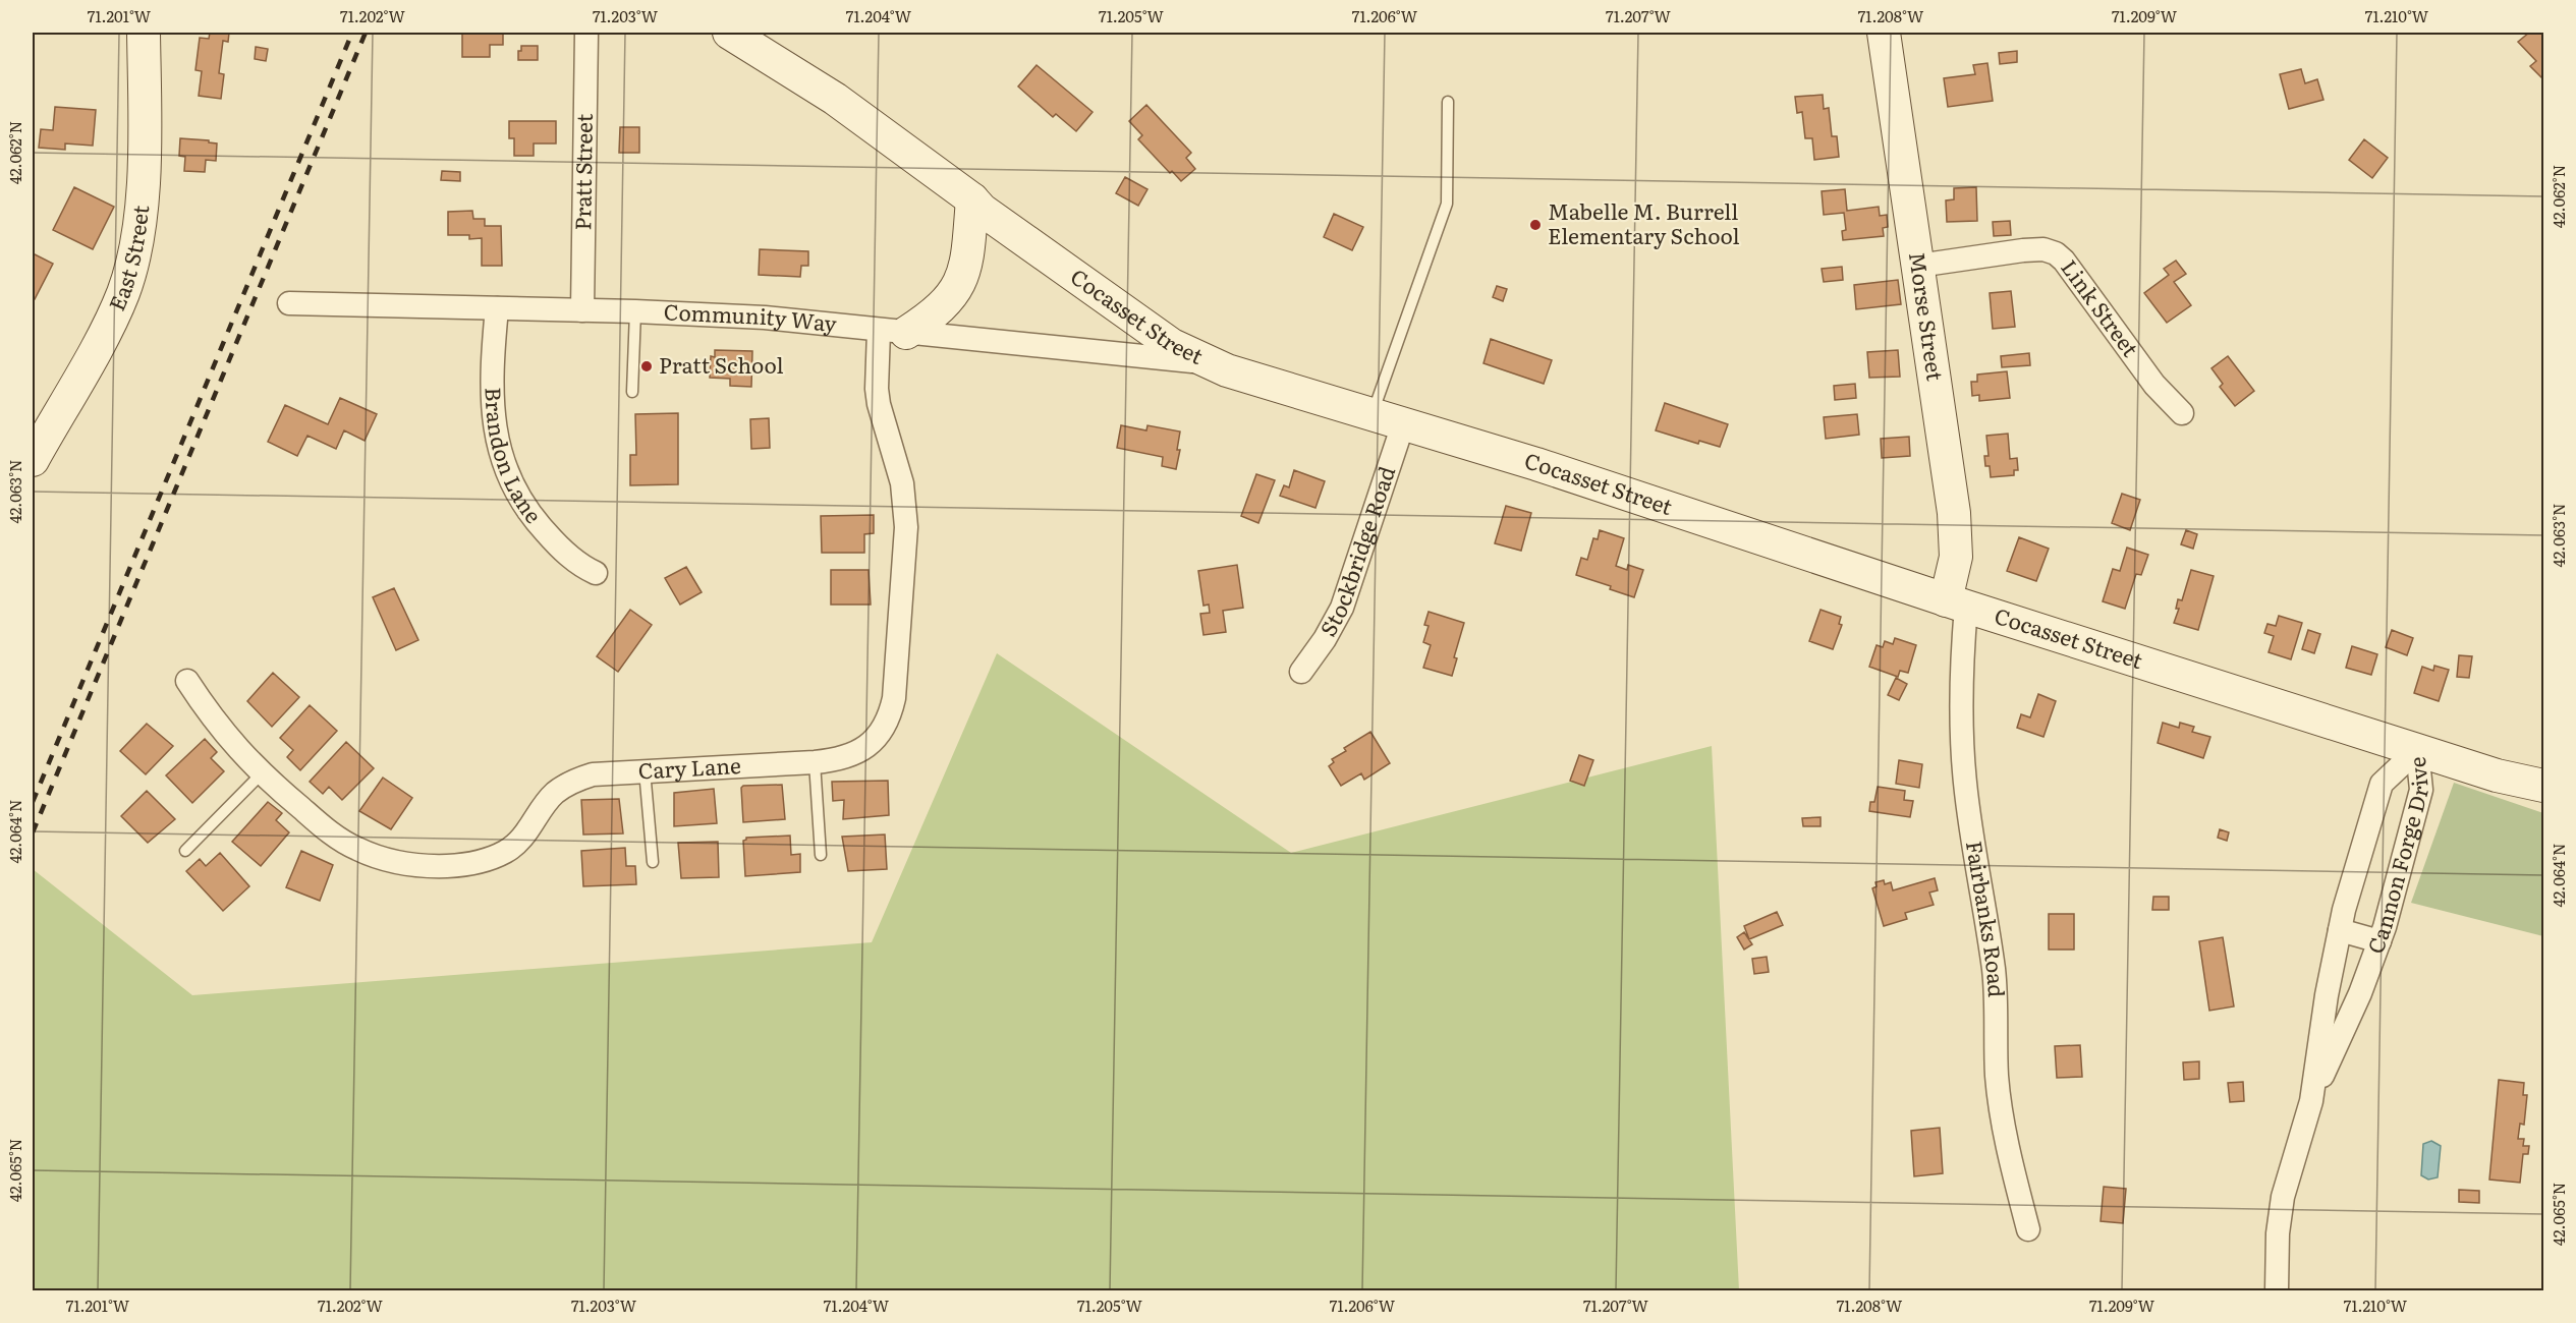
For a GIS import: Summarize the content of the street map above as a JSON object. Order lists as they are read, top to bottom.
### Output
{
  "streets": {
    "main road": ["East Street", "Cocasset Street", "Morse Street"],
    "street": [
      "Pratt Street",
      "Link Street",
      "Community Way",
      "Brandon Lane",
      "Stockbridge Road",
      "Cary Lane",
      "Cannon Forge Drive",
      "Fairbanks Road"
    ]
  },
  "crossings": [
    ["Pratt Street", "Community Way"],
    ["Link Street", "Morse Street"],
    ["Cocasset Street", "Morse Street"],
    ["Cocasset Street", "Community Way"],
    ["Cocasset Street", "Stockbridge Road"],
    ["Cocasset Street", "Cannon Forge Drive"],
    ["Cocasset Street", "Fairbanks Road"],
    ["Morse Street", "Fairbanks Road"],
    ["Community Way", "Brandon Lane"],
    ["Community Way", "Cary Lane"]
  ],
  "places": ["Mabelle M. Burrell Elementary School", "Pratt School"],
  "coordinates": [
    "71.201°W",
    "71.202°W",
    "71.203°W",
    "71.204°W",
    "71.205°W",
    "71.206°W",
    "71.207°W",
    "71.208°W",
    "71.209°W",
    "71.210°W",
    "42.062°N",
    "42.063°N",
    "42.064°N",
    "42.065°N"
  ]
}
